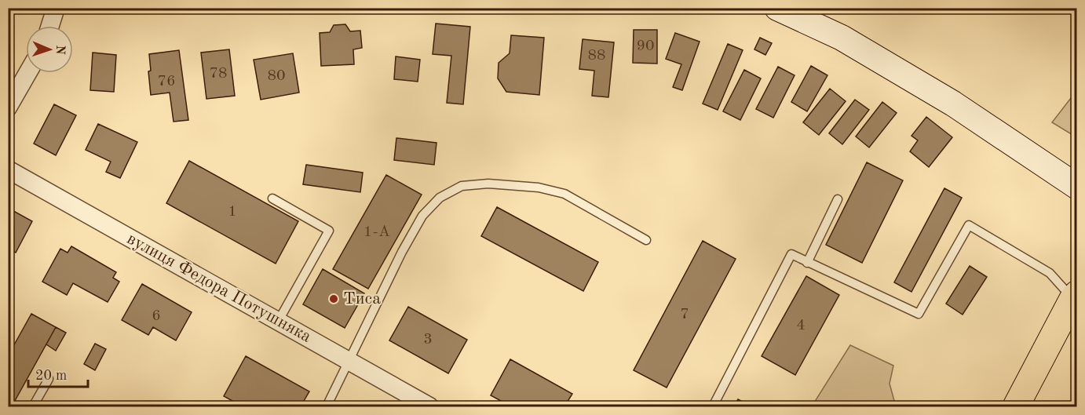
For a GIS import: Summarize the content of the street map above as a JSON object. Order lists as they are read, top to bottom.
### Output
{
  "streets": {
    "street": ["вулиця Федора Потушняка"]
  },
  "places": ["Тиса"],
  "house_numbers": [
    "90",
    "88",
    "78",
    "80",
    "76",
    "1",
    "1-А",
    "7",
    "6",
    "4",
    "3"
  ],
  "scale_bar": "20 m",
  "north": "right"
}
